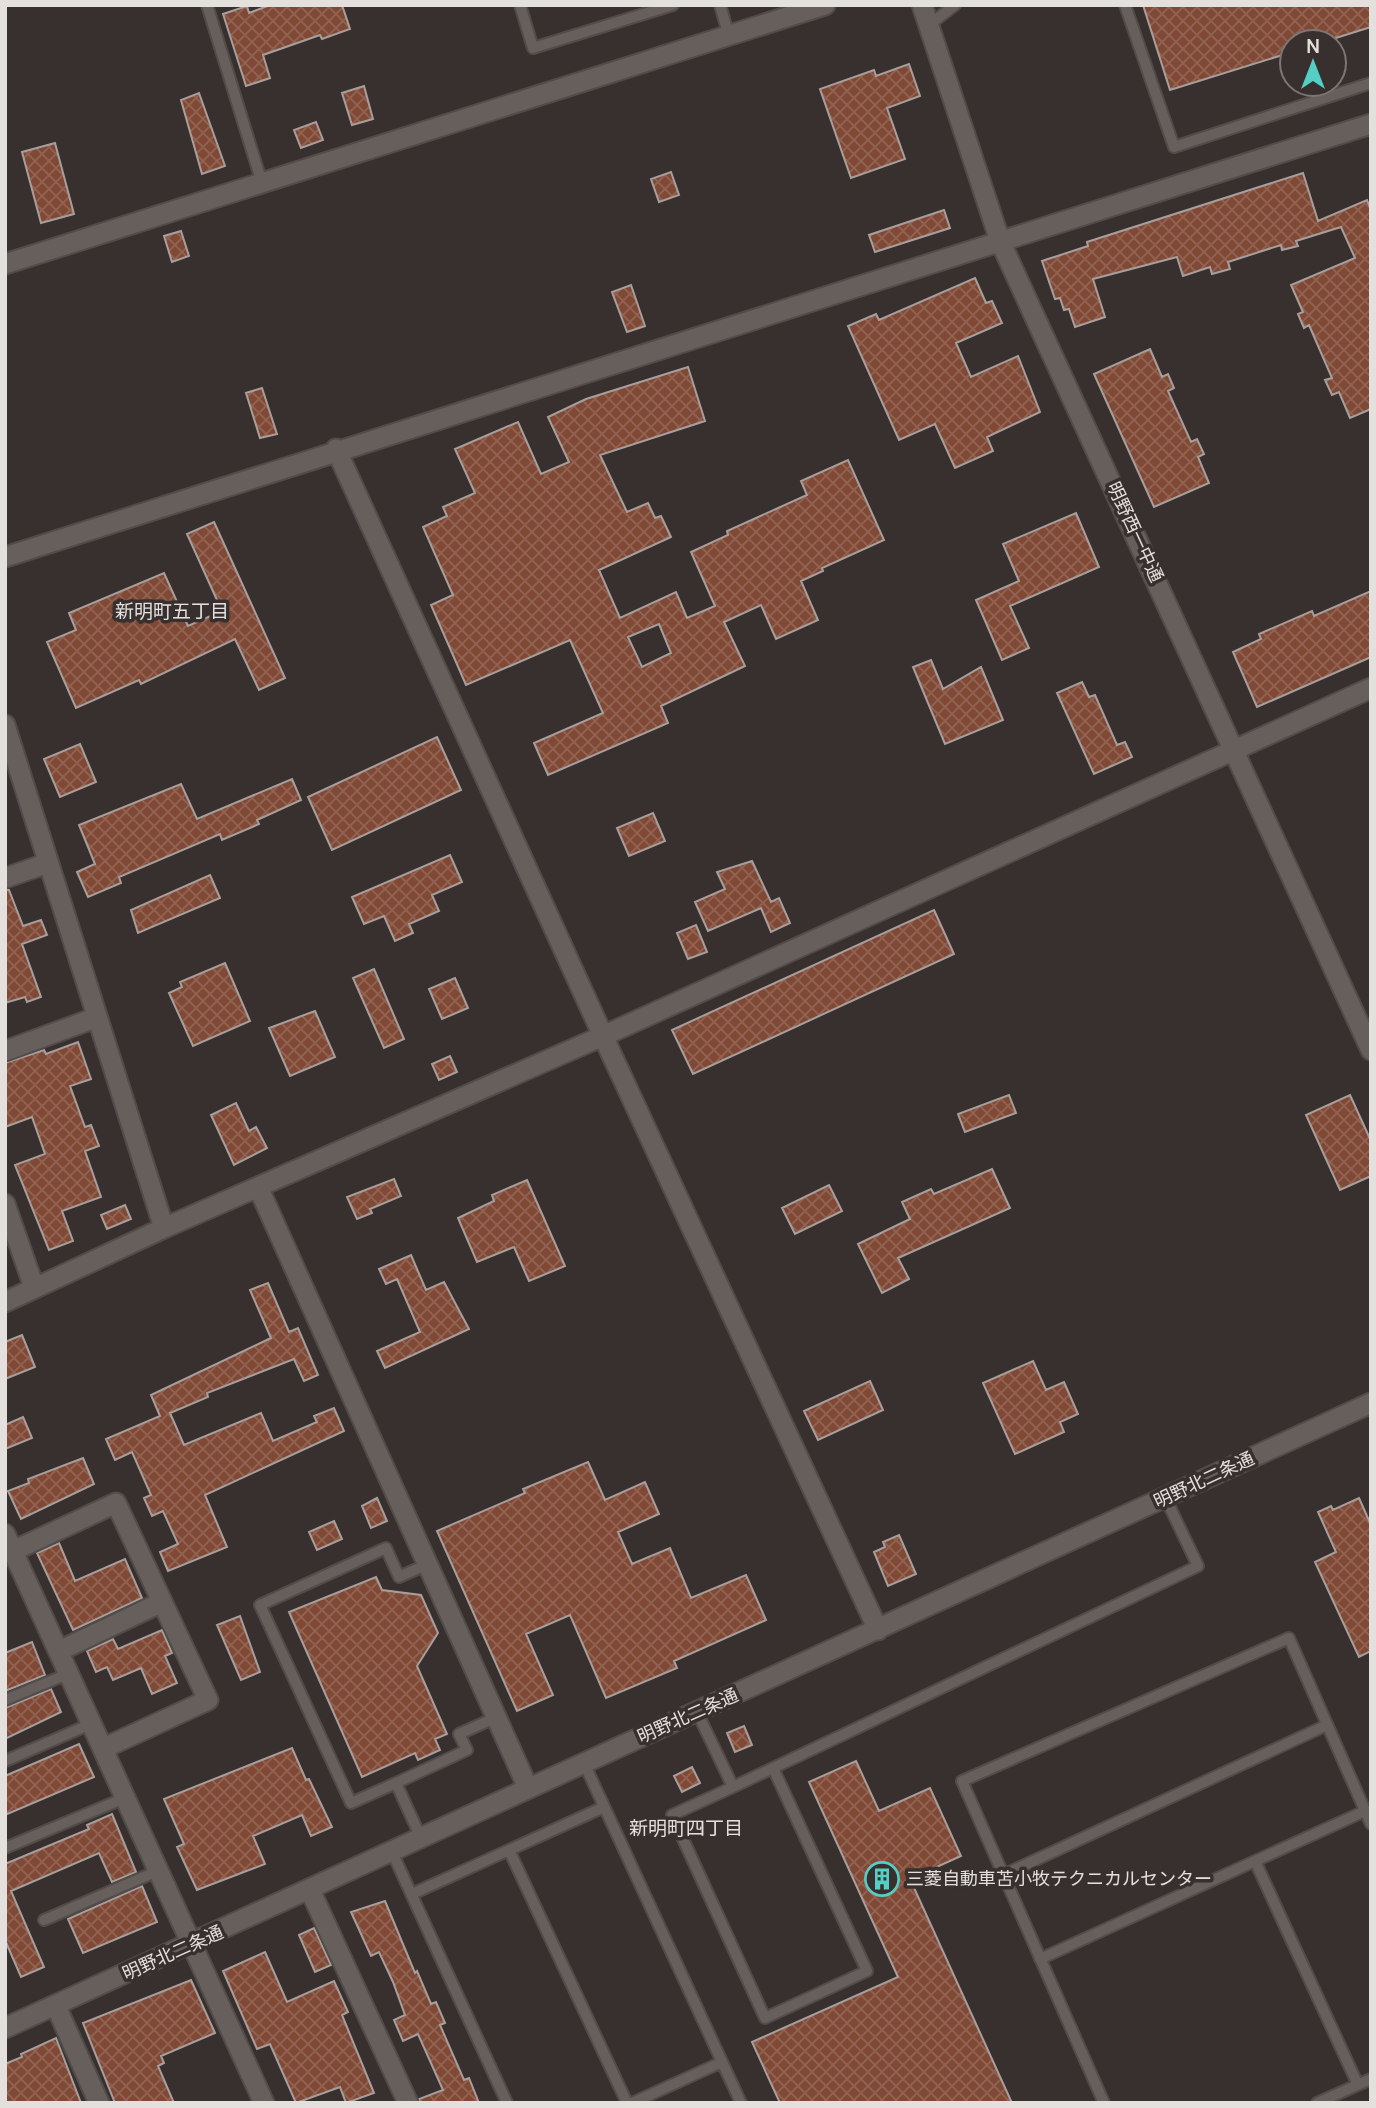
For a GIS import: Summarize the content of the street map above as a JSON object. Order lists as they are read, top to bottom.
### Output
{
  "streets": {
    "street": ["明野西一中通", "明野北二条通"]
  },
  "districts": ["新明町五丁目", "新明町四丁目"],
  "places": {
    "building": ["三菱自動車苫小牧テクニカルセンター"]
  },
  "north": "top"
}
